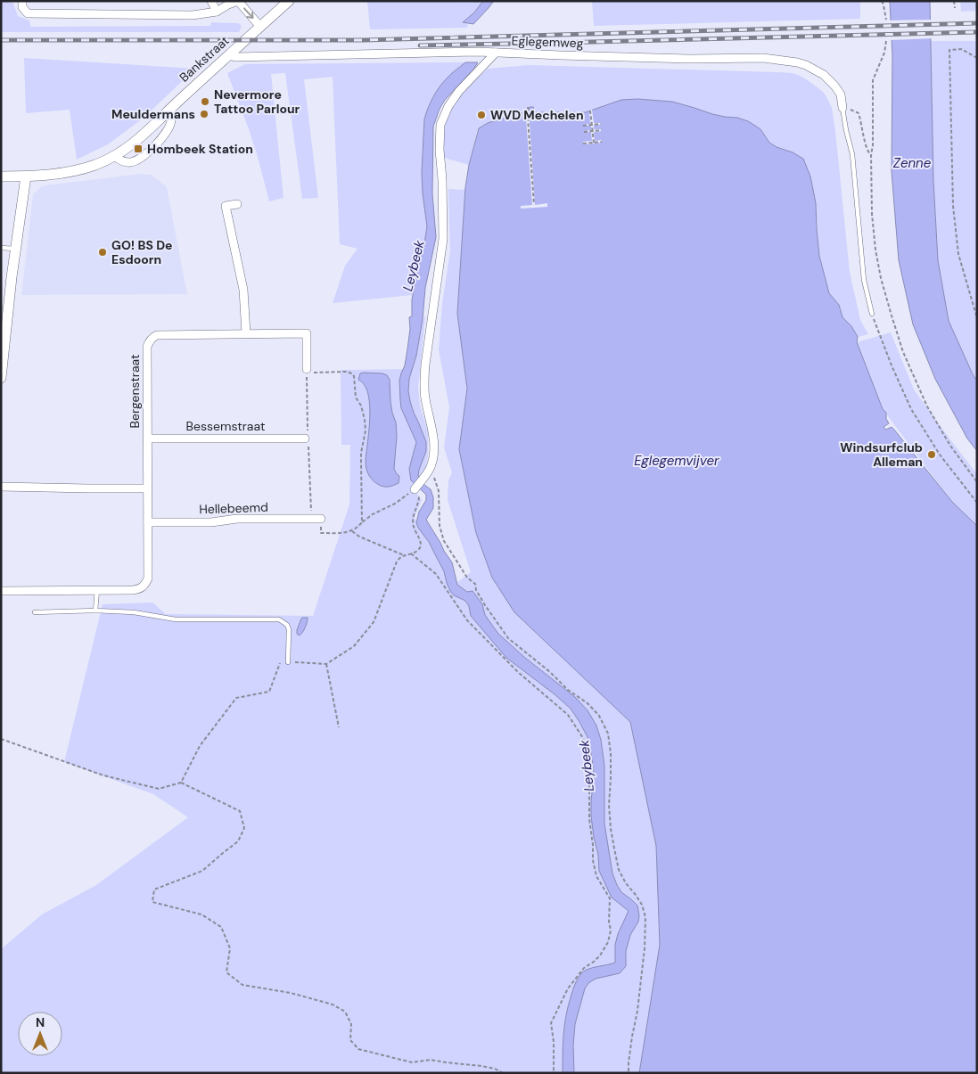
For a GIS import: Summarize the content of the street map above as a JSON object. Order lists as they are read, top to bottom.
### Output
{
  "streets": {
    "street": [
      "Eglegemweg",
      "Bankstraat",
      "Bergenstraat",
      "Bessemstraat",
      "Hellebeemd"
    ]
  },
  "crossings": [
    ["Eglegemweg", "Bankstraat"],
    ["Bergenstraat", "Bessemstraat"],
    ["Bergenstraat", "Hellebeemd"]
  ],
  "water": ["Zenne", "Leybeek", "Eglegemvijver"],
  "places": {
    "other": [
      "Nevermore Tattoo Parlour",
      "Meuldermans",
      "WVD Mechelen",
      "GO! BS De Esdoorn",
      "Windsurfclub Alleman"
    ],
    "transit": ["Hombeek Station"]
  },
  "north": "top"
}
